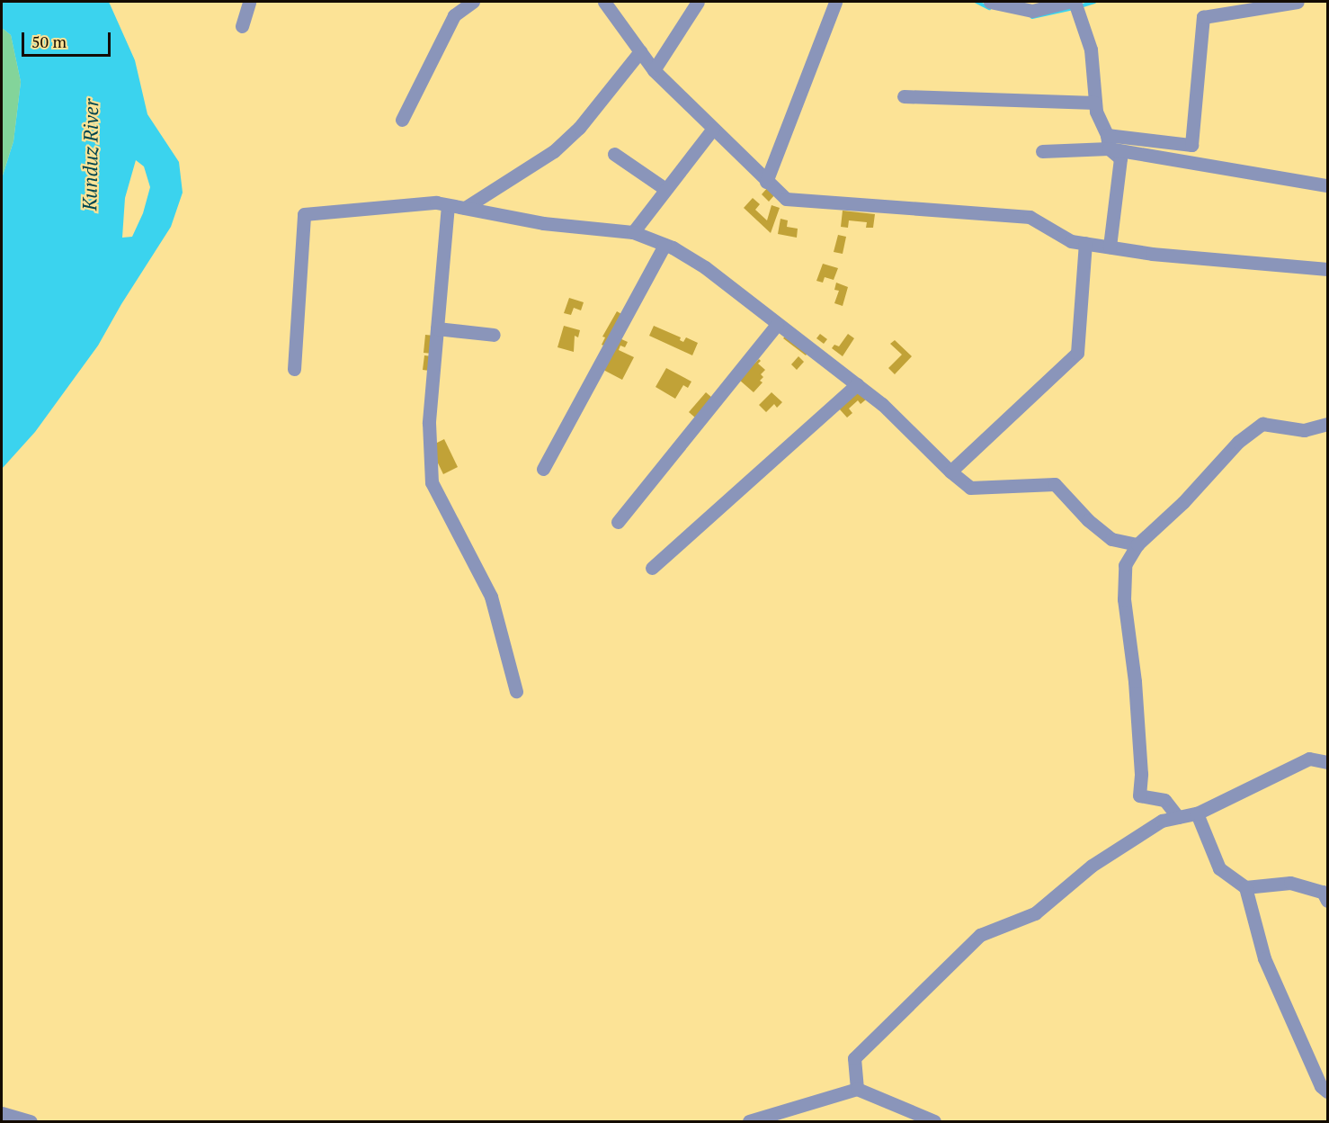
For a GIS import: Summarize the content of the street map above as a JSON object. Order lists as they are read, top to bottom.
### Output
{
  "water": ["Kunduz River"],
  "scale_bar": "50 m"
}
